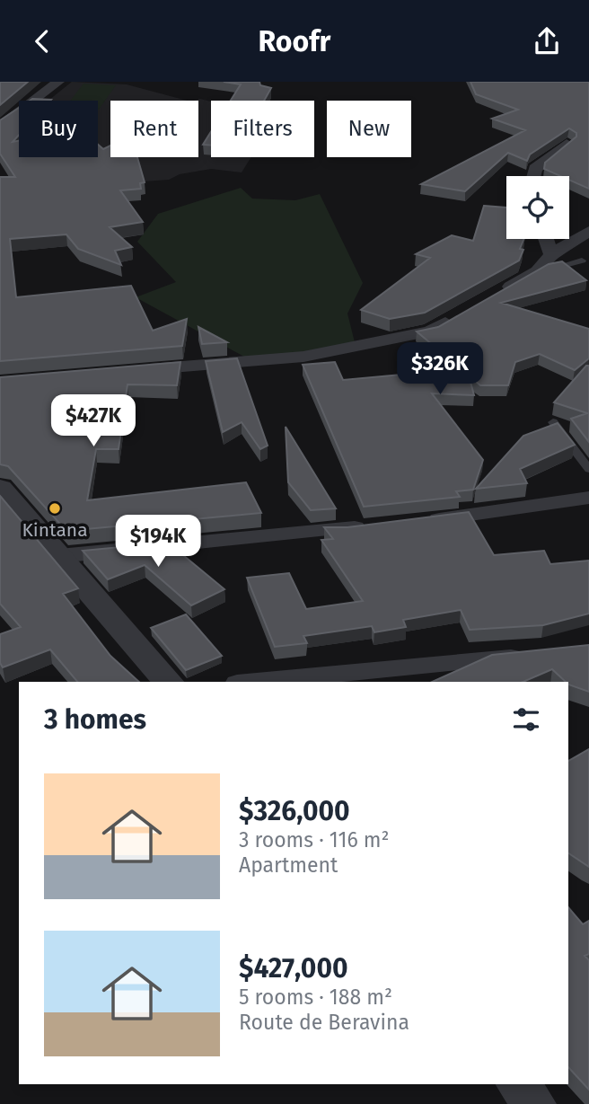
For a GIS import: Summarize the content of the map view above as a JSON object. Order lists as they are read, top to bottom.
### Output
{
  "places": ["Kintana"],
  "page": {
    "header": "Roofr",
    "chip": [
      "Buy",
      "Rent",
      "Filters",
      "New"
    ],
    "price": ["$326K", "$427K", "$194K"],
    "heading": "3 homes",
    "list": [
      {
        "name": "$326,000",
        "note": "3 rooms · 116 m² · Apartment"
      },
      {
        "name": "$427,000",
        "note": "5 rooms · 188 m² · Route de Beravina"
      }
    ]
  }
}
